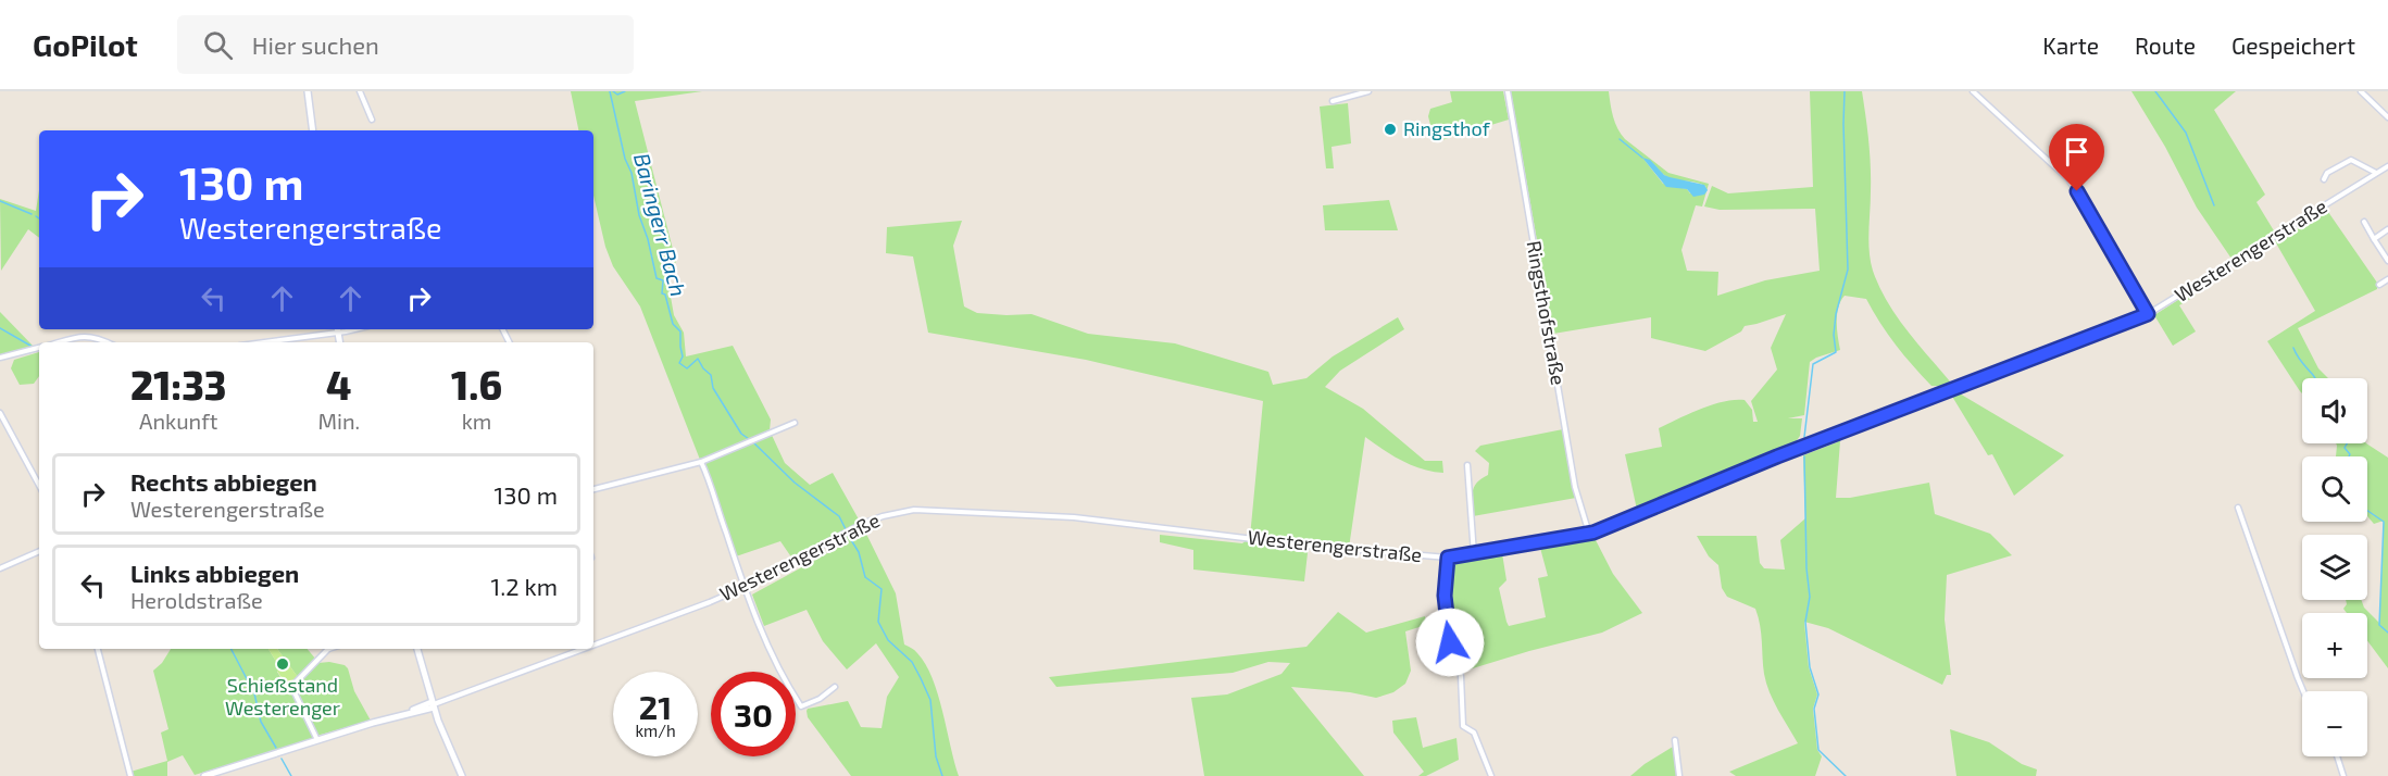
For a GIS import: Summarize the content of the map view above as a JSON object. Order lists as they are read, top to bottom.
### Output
{
  "streets": {
    "street": ["Westerengerstraße", "Ringsthofstraße"]
  },
  "crossings": [
    ["Westerengerstraße", "Ringsthofstraße"]
  ],
  "water": ["Baringerr Bach"],
  "places": ["Ringsthof", "Schießstand Westerenger"],
  "page": {
    "header": "GoPilot",
    "search": "Hier suchen",
    "nav": ["Karte", "Route", "Gespeichert"],
    "turn": ["130 m", "Westerengerstraße"],
    "eta": [
      "21:33",
      "Ankunft",
      "4",
      "Min.",
      "1.6",
      "km"
    ],
    "map_buttons": ["+", "−"],
    "list": [
      {
        "name": "Rechts abbiegen",
        "note": "Westerengerstraße",
        "value": "130 m"
      },
      {
        "name": "Links abbiegen",
        "note": "Heroldstraße",
        "value": "1.2 km"
      }
    ],
    "speed": "21 km/h",
    "limit": "30"
  }
}
